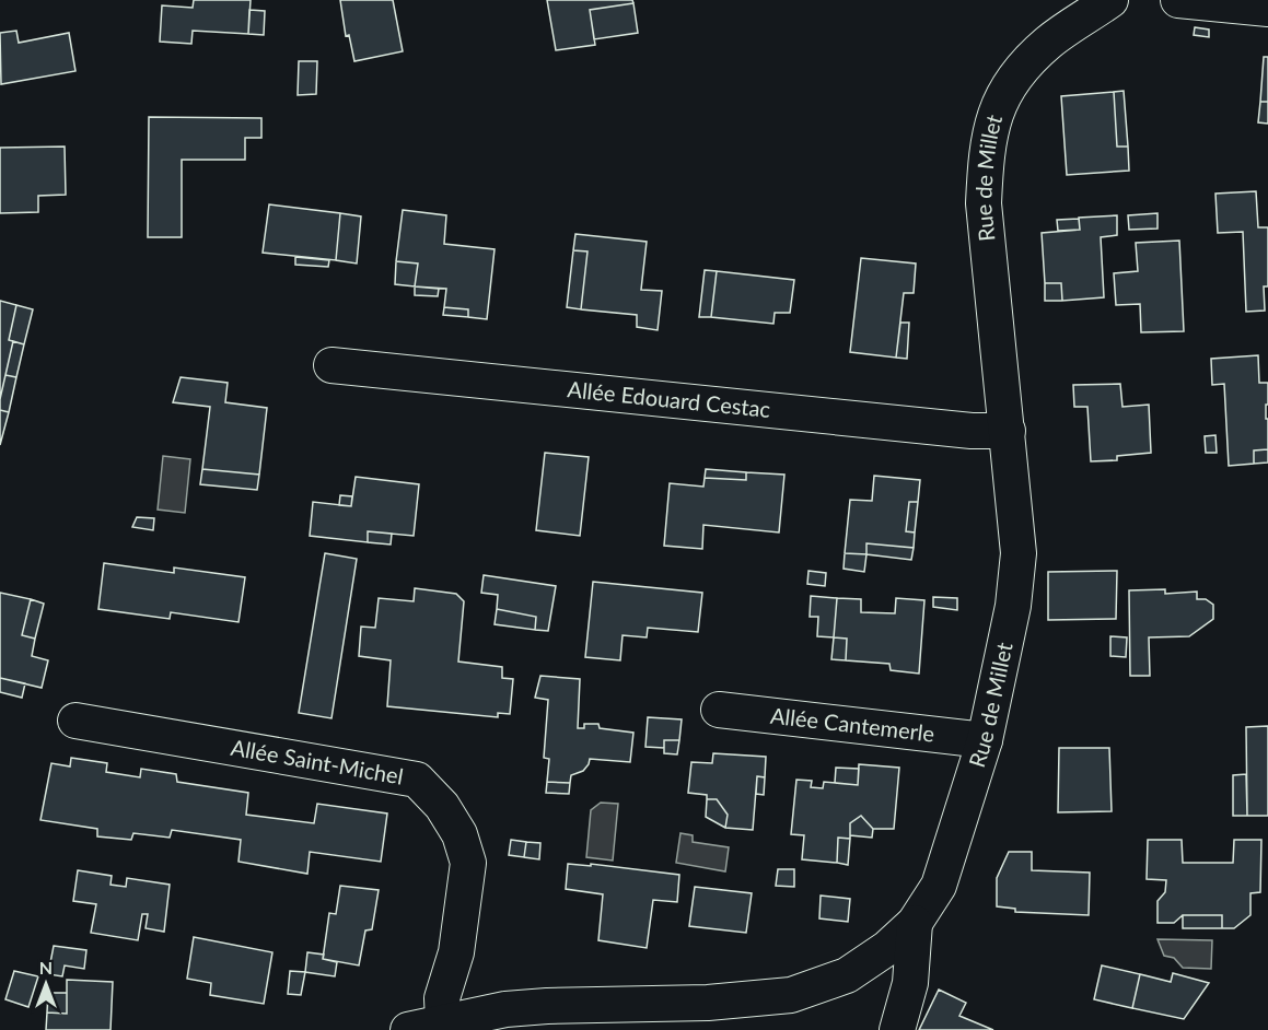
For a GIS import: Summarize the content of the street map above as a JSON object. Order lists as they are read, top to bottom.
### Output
{
  "streets": {
    "street": [
      "Rue de Millet",
      "Allée Edouard Cestac",
      "Allée Cantemerle",
      "Allée Saint-Michel"
    ]
  },
  "crossings": [
    ["Rue de Millet", "Allée Edouard Cestac"],
    ["Rue de Millet", "Allée Cantemerle"],
    ["Rue de Millet", "Allée Saint-Michel"]
  ],
  "north": "top"
}
